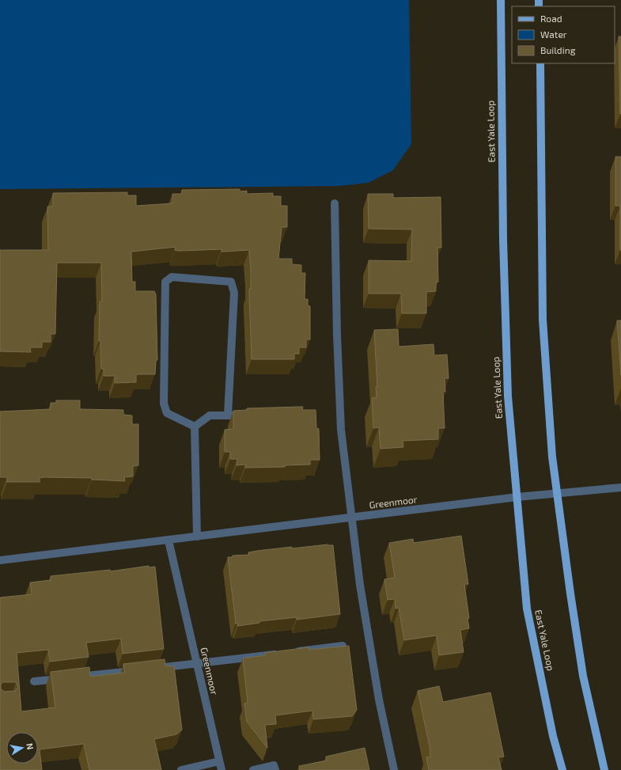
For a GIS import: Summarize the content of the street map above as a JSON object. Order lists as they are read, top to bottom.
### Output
{
  "streets": {
    "main road": ["East Yale Loop"],
    "street": ["Greenmoor"]
  },
  "crossings": [
    ["East Yale Loop", "Greenmoor"]
  ],
  "legend": ["Road", "Water", "Building"],
  "north": "right"
}
